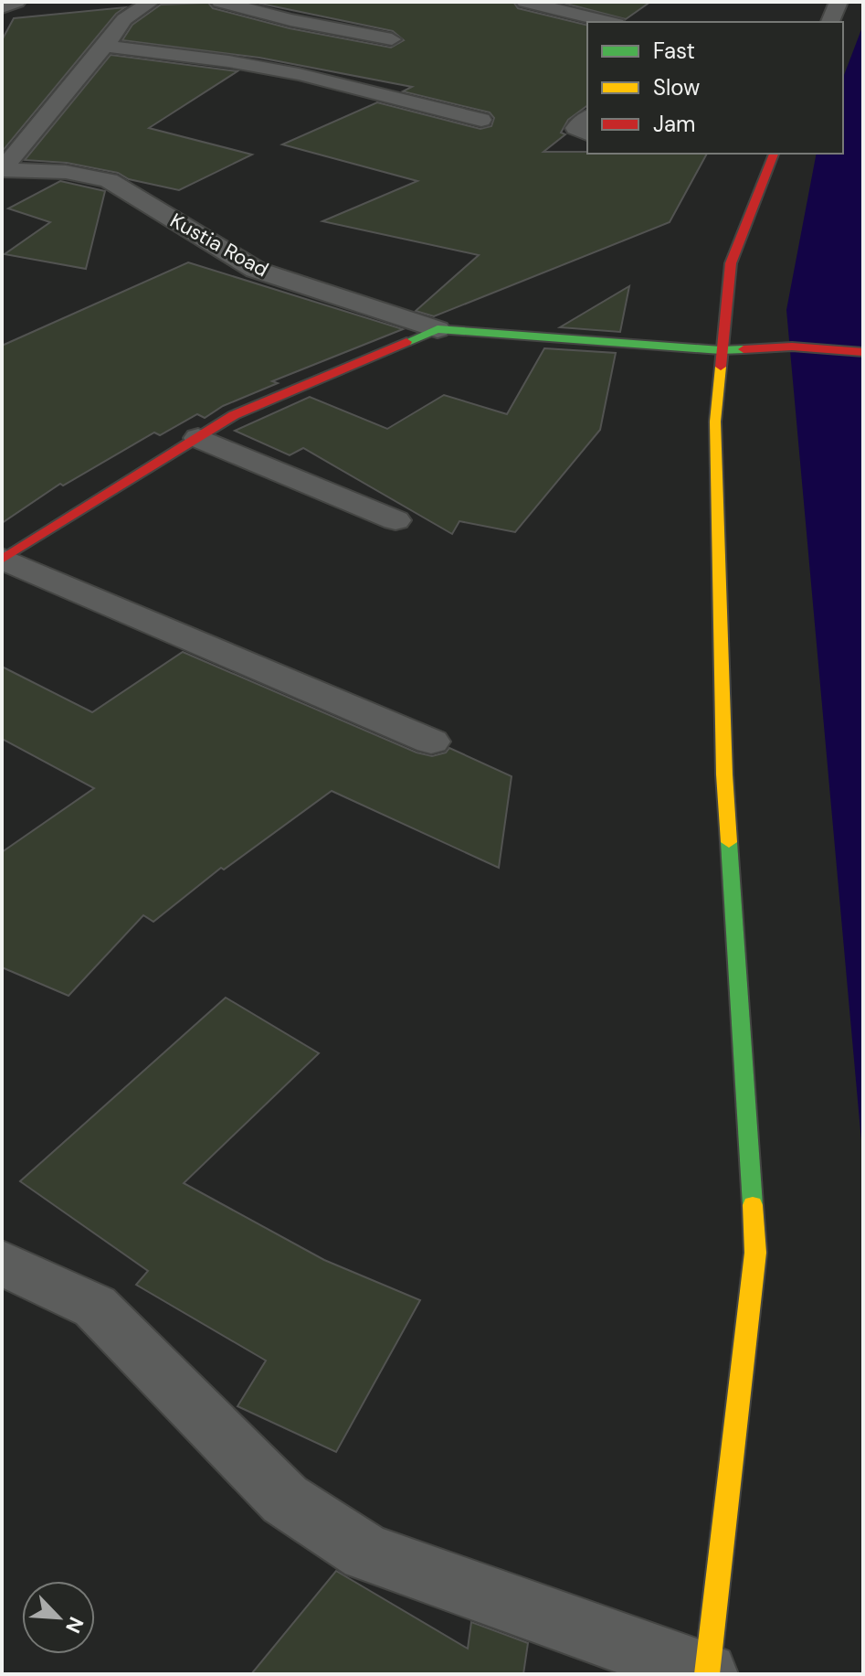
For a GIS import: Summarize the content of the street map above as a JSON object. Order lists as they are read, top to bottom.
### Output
{
  "streets": {
    "street": ["Kustia Road"]
  },
  "legend": ["Fast", "Slow", "Jam"],
  "north": "bottom right"
}
